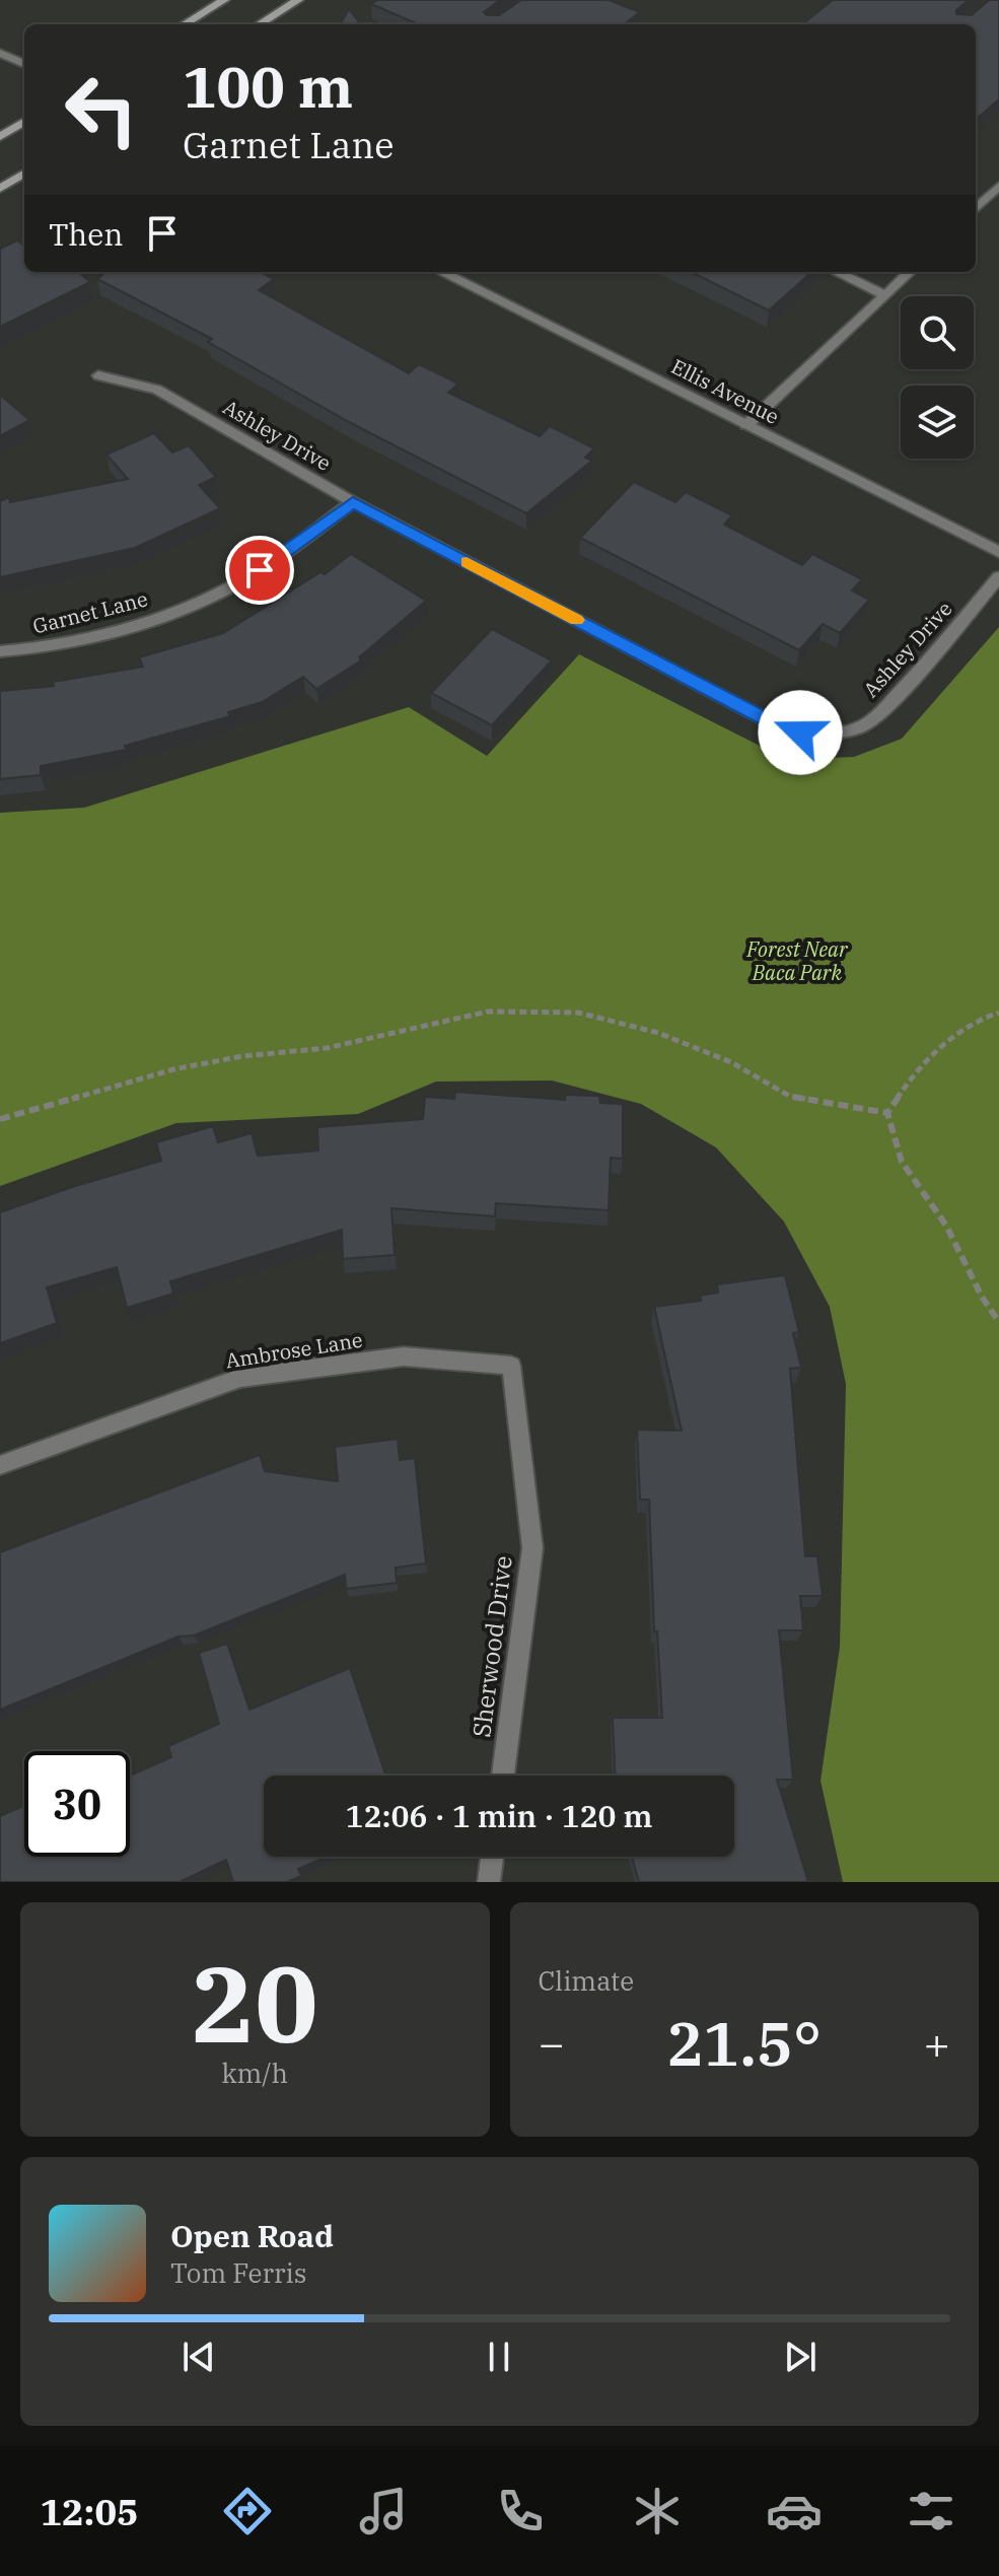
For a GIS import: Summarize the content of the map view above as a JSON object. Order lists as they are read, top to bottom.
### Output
{
  "streets": {
    "street": [
      "Ellis Avenue",
      "Ashley Drive",
      "Garnet Lane",
      "Ambrose Lane",
      "Sherwood Drive"
    ]
  },
  "crossings": [
    ["Ashley Drive", "Garnet Lane"],
    ["Ambrose Lane", "Sherwood Drive"]
  ],
  "parks": ["Forest Near Baca Park"],
  "page": {
    "turn": ["100 m", "Garnet Lane"],
    "then": "Then",
    "limit": "30",
    "trip": "12:06 · 1 min · 120 m",
    "tile": [
      ["20", "km/h"],
      "Climate"
    ],
    "heat": ["−", "21.5°", "+"],
    "song": ["Open Road", "Tom Ferris"],
    "tabs": "12:05"
  }
}
